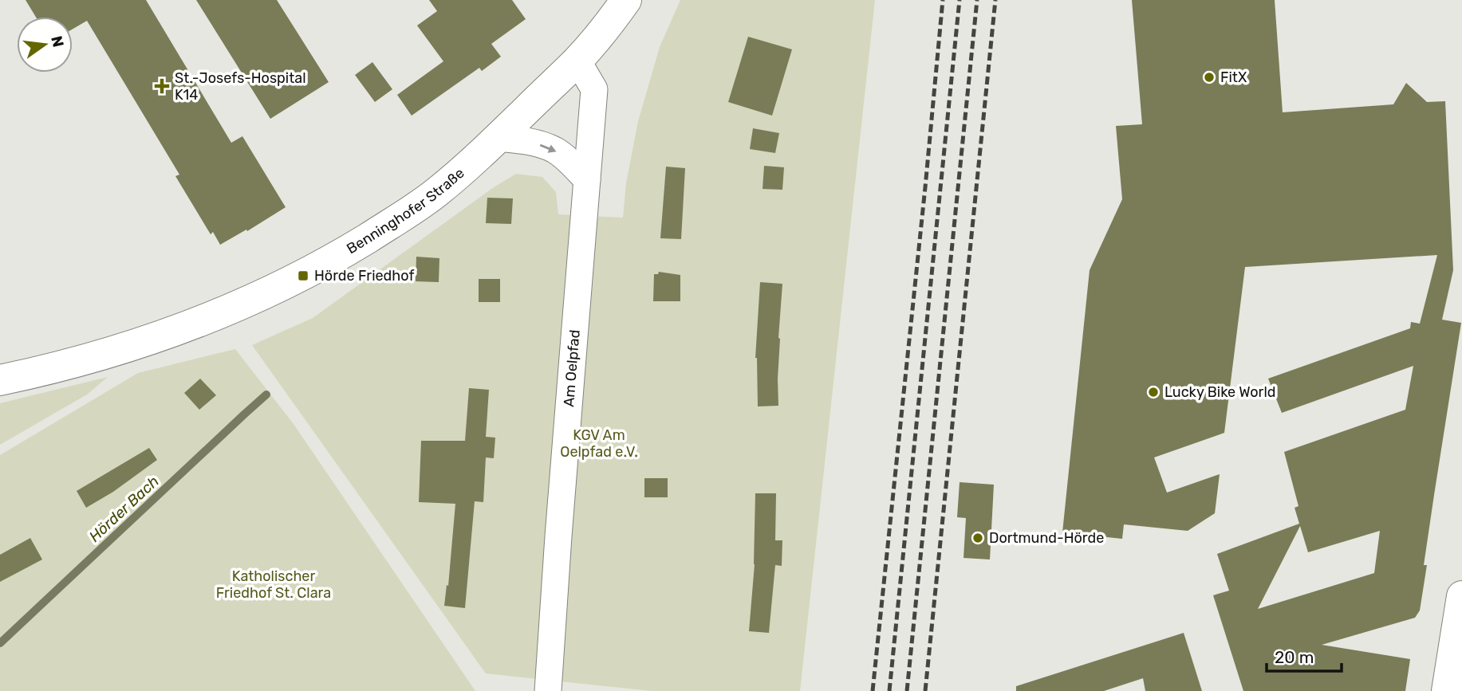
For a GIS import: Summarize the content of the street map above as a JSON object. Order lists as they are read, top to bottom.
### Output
{
  "streets": {
    "main road": ["Benninghofer Straße"],
    "street": ["Am Oelpfad"]
  },
  "crossings": [
    ["Benninghofer Straße", "Am Oelpfad"]
  ],
  "water": ["Hörder Bach"],
  "parks": ["KGV Am Oelpfad e.V.", "Katholischer Friedhof St. Clara"],
  "places": {
    "other": ["FitX", "Lucky Bike World", "Dortmund-Hörde"],
    "health": ["St.-Josefs-Hospital K14"],
    "transit": ["Hörde Friedhof"]
  },
  "scale_bar": "20 m",
  "north": "right"
}
